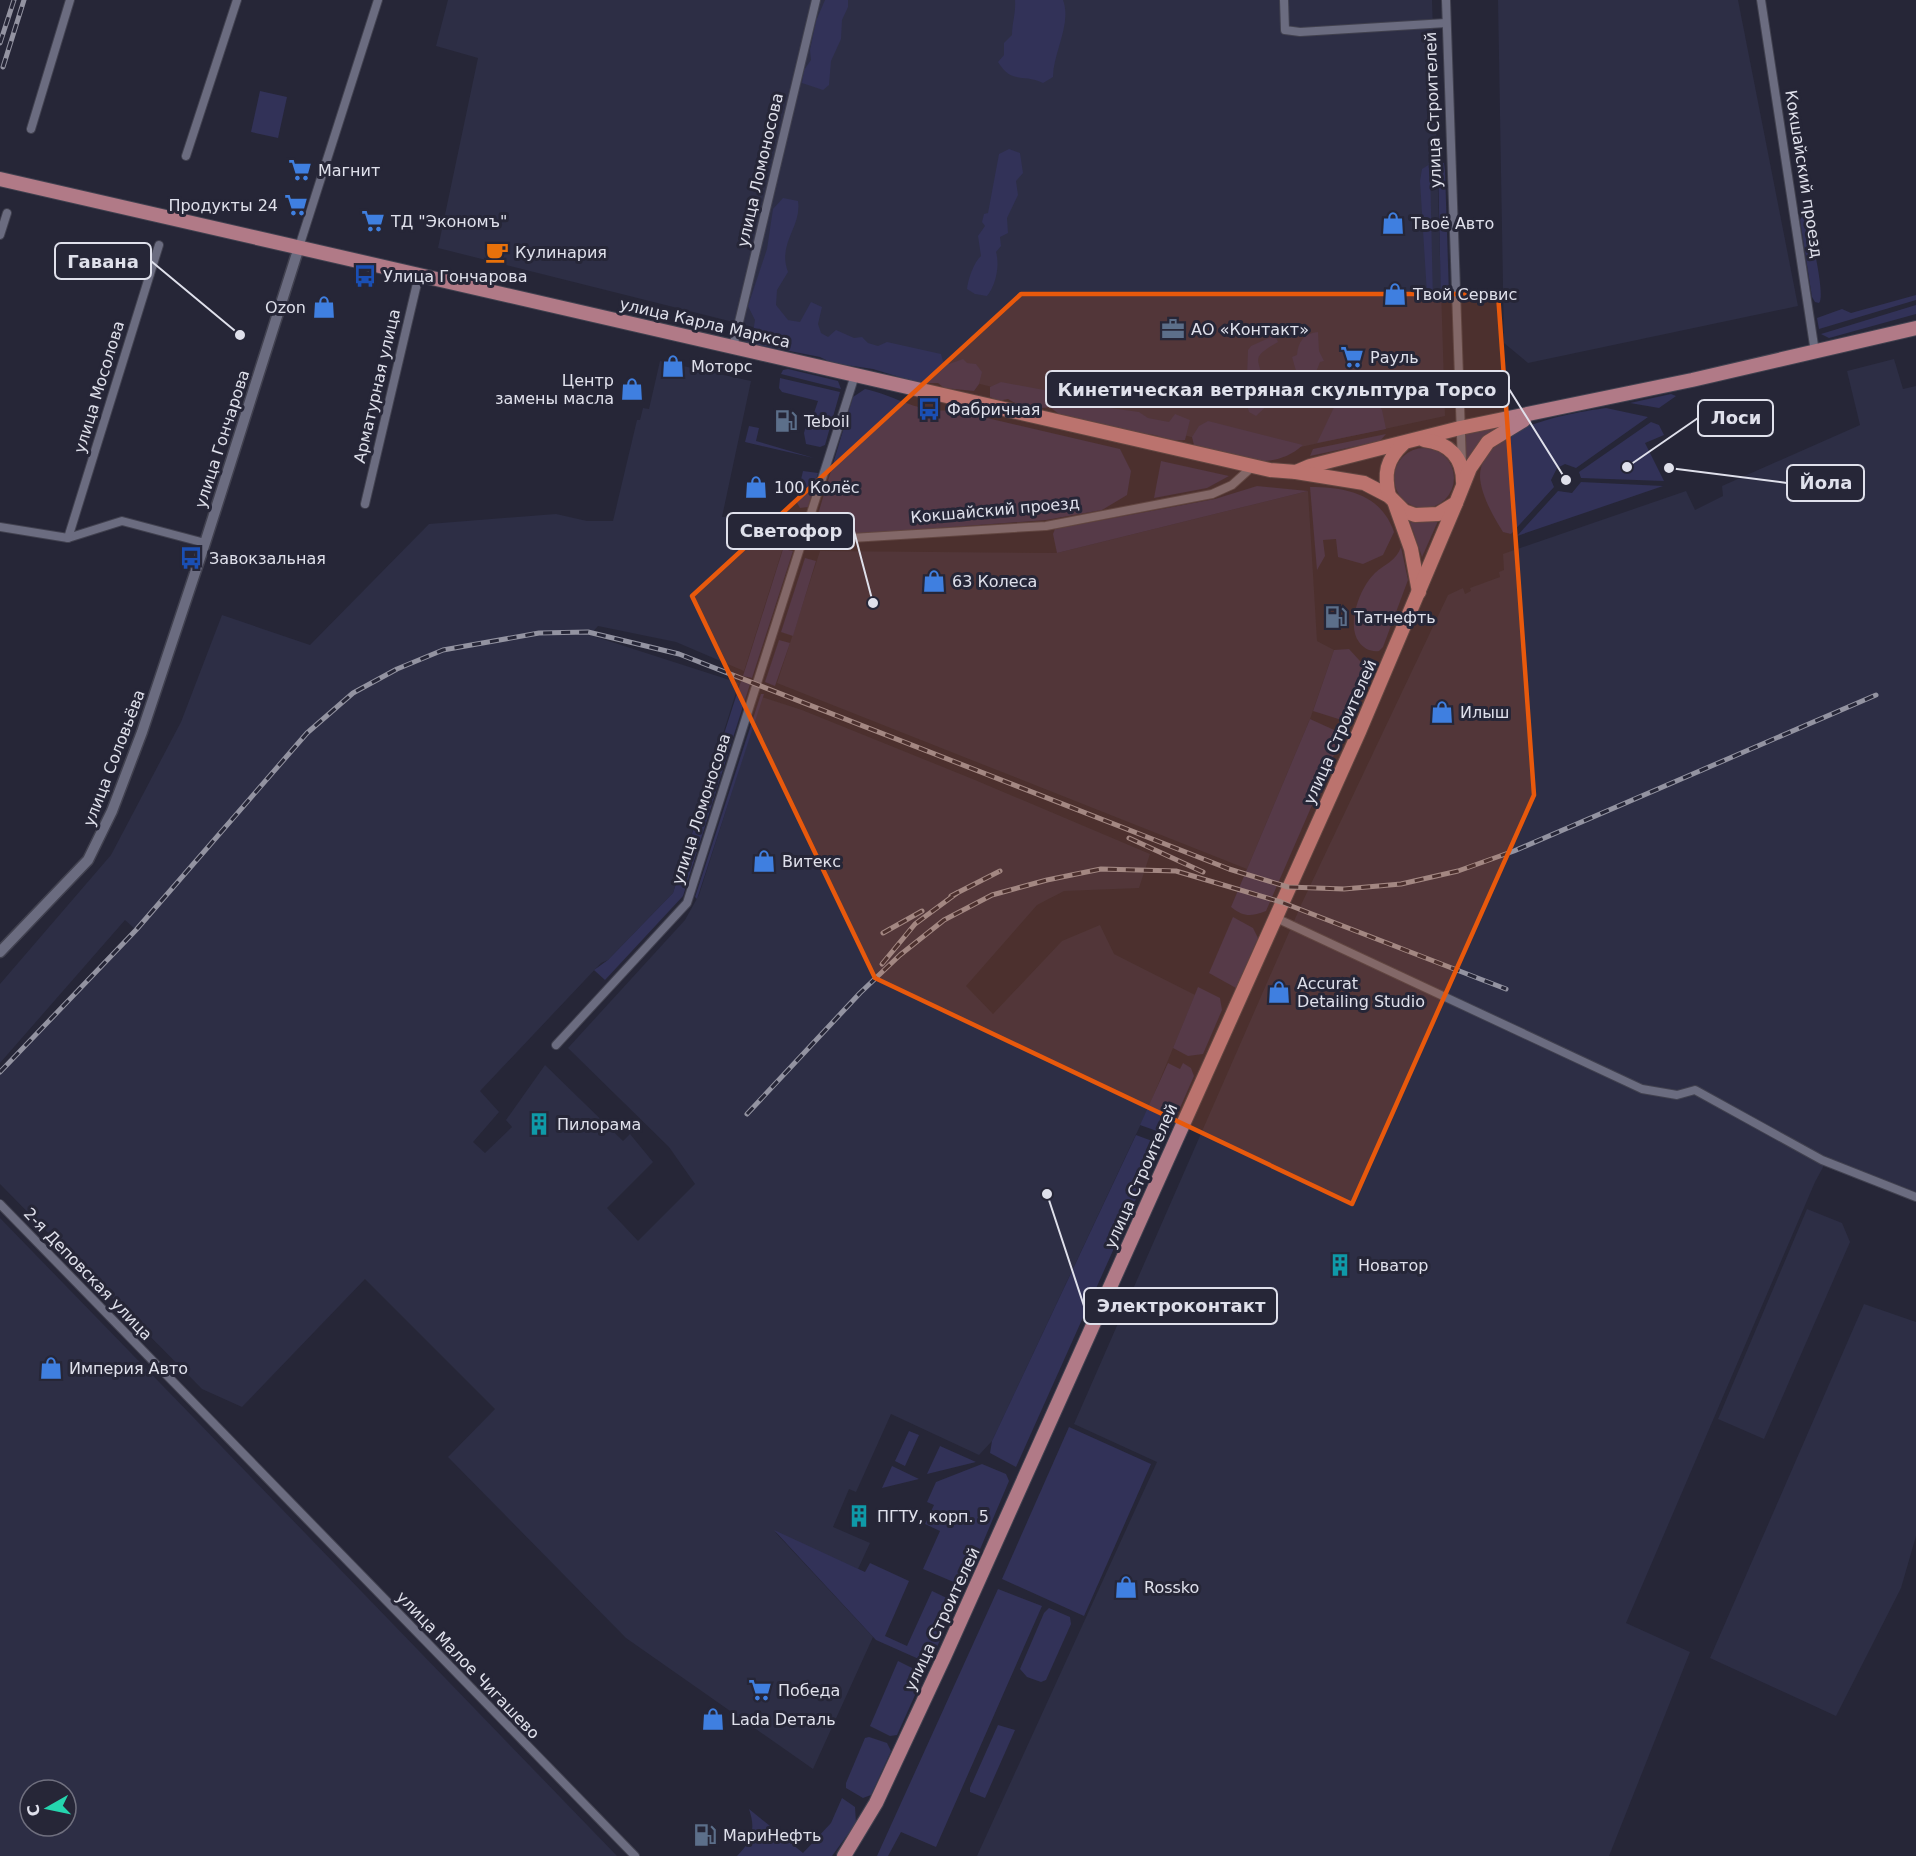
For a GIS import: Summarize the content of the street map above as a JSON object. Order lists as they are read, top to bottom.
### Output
{
  "streets": {
    "main road": ["улица Строителей", "улица Карла Маркса"],
    "street": [
      "улица Ломоносова",
      "Кокшайский проезд",
      "Арматурная улица",
      "улица Мосолова",
      "улица Гончарова",
      "улица Соловьёва",
      "2-я Деповская улица",
      "улица Малое Чигашево"
    ]
  },
  "crossings": [
    ["улица Строителей", "улица Карла Маркса"],
    ["улица Ломоносова", "Кокшайский проезд"],
    ["улица Ломоносова", "улица Карла Маркса"],
    ["Кокшайский проезд", "улица Карла Маркса"],
    ["улица Карла Маркса", "Арматурная улица"],
    ["улица Карла Маркса", "улица Гончарова"],
    ["улица Гончарова", "улица Соловьёва"],
    ["2-я Деповская улица", "улица Малое Чигашево"]
  ],
  "places": {
    "supermarket": [
      "Магнит",
      "Продукты 24",
      "ТД \"Экономъ\"",
      "Рауль",
      "Победа"
    ],
    "shop": [
      "Твоё Авто",
      "Твой Сервис",
      "Ozon",
      "Моторс",
      "Центр замены масла",
      "100 Колёс",
      "63 Колеса",
      "Илыш",
      "Витекс",
      "Accurat Detailing Studio",
      "Империя Авто",
      "Rossko",
      "Lada Dеталь"
    ],
    "cafe": ["Кулинария"],
    "bus stop": ["Улица Гончарова", "Фабричная", "Завокзальная"],
    "office": ["АО «Контакт»"],
    "other": [
      "Гавана",
      "Лоси",
      "Йола",
      "Кинетическая ветряная скульптура Торсо",
      "Светофор",
      "Электроконтакт"
    ],
    "fuel station": ["Teboil", "Татнефть", "МариНефть"],
    "building": ["Пилорама", "Новатор", "ПГТУ, корп. 5"]
  },
  "north": "left"
}
